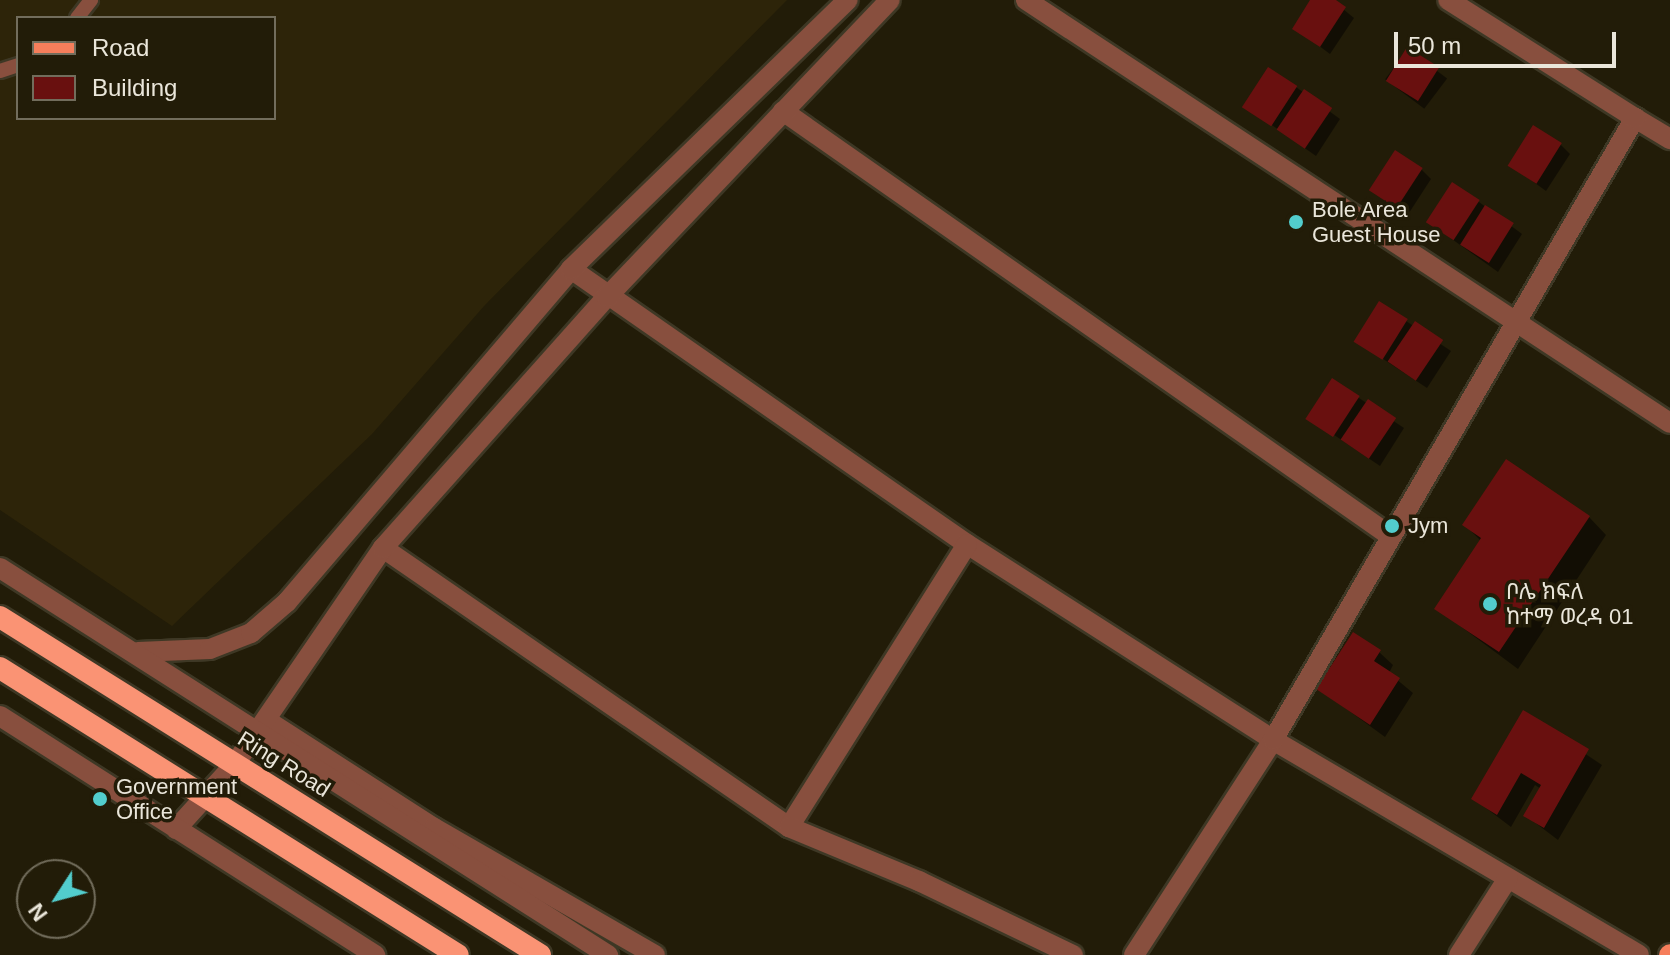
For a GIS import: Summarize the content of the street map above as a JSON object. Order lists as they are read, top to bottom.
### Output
{
  "streets": {
    "highway": ["Ring Road"]
  },
  "places": [
    "Bole Area Guest House",
    "Jym",
    "ቦሌ ክፍለ ከተማ ወረዳ 01",
    "Government Office"
  ],
  "legend": ["Road", "Building"],
  "scale_bar": "50 m",
  "north": "bottom left"
}
